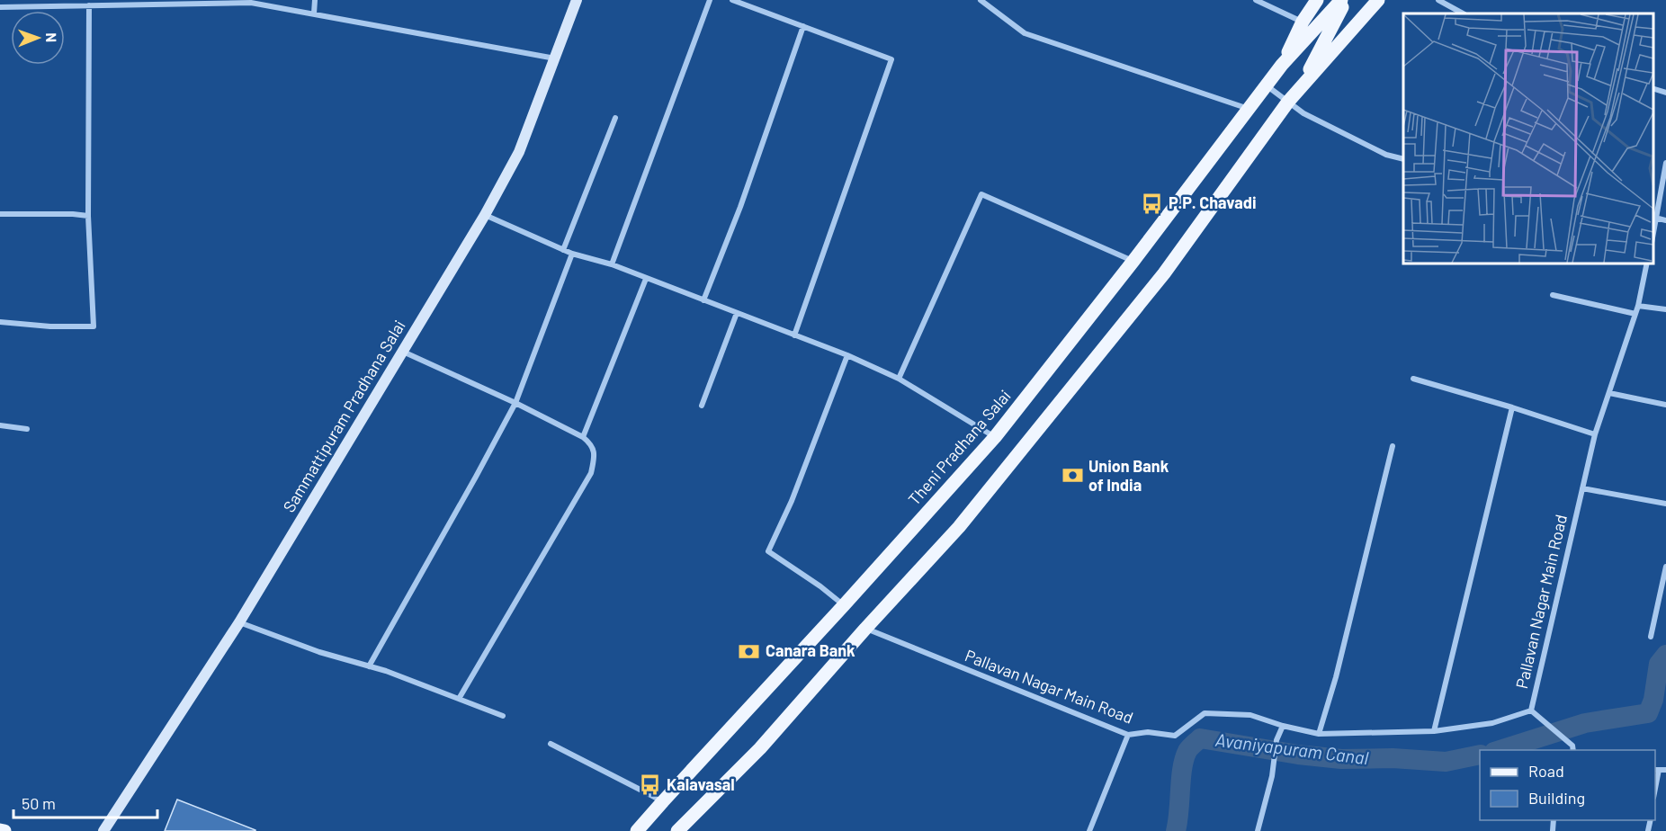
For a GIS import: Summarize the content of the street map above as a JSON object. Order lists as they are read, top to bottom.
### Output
{
  "streets": {
    "main road": ["Theni Pradhana Salai"],
    "street": ["Sammattipuram Pradhana Salai", "Pallavan Nagar Main Road"]
  },
  "water": ["Avaniyapuram Canal"],
  "places": {
    "bus stop": ["P.P. Chavadi", "Kalavasal"],
    "bank": ["Union Bank of India", "Canara Bank"]
  },
  "legend": ["Road", "Building"],
  "scale_bar": "50 m",
  "north": "right"
}
